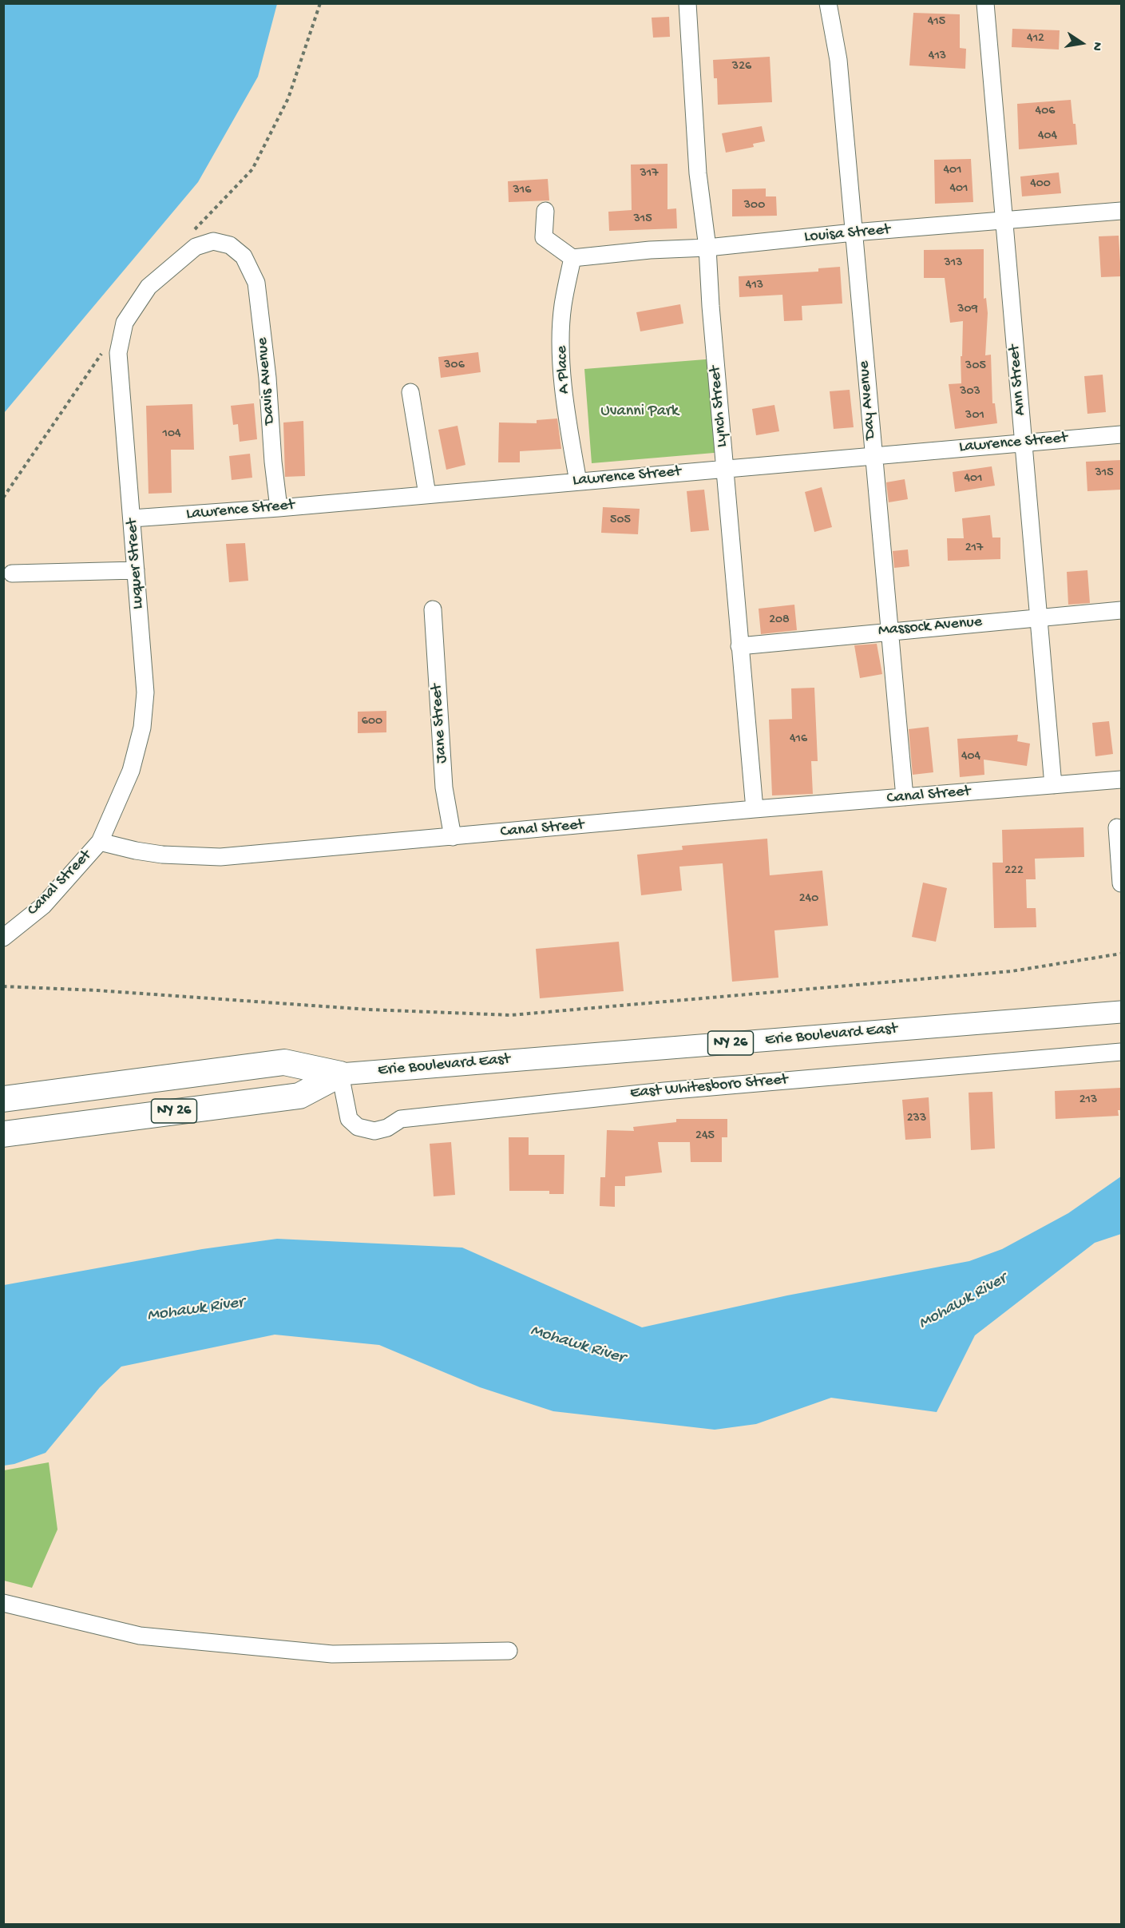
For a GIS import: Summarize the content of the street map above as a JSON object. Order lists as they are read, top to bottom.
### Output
{
  "streets": {
    "highway": ["Erie Boulevard East", "NY 26"],
    "street": [
      "Louisa Street",
      "A Place",
      "Ann Street",
      "Davis Avenue",
      "Day Avenue",
      "Lynch Street",
      "Lawrence Street",
      "Luquer Street",
      "Massock Avenue",
      "Jane Street",
      "Canal Street",
      "East Whitesboro Street"
    ]
  },
  "crossings": [
    ["Louisa Street", "A Place"],
    ["Louisa Street", "Ann Street"],
    ["Louisa Street", "Day Avenue"],
    ["Louisa Street", "Lynch Street"],
    ["A Place", "Lawrence Street"],
    ["Ann Street", "Lawrence Street"],
    ["Ann Street", "Massock Avenue"],
    ["Ann Street", "Canal Street"],
    ["Davis Avenue", "Lawrence Street"],
    ["Davis Avenue", "Luquer Street"],
    ["Day Avenue", "Lawrence Street"],
    ["Day Avenue", "Massock Avenue"],
    ["Day Avenue", "Canal Street"],
    ["Lynch Street", "Lawrence Street"],
    ["Lynch Street", "Massock Avenue"],
    ["Lynch Street", "Canal Street"],
    ["Lawrence Street", "Luquer Street"],
    ["Luquer Street", "Canal Street"],
    ["Jane Street", "Canal Street"],
    ["Erie Boulevard East", "East Whitesboro Street"]
  ],
  "water": ["Mohawk River"],
  "parks": ["Uvanni Park"],
  "house_numbers": [
    "415",
    "412",
    "413",
    "326",
    "406",
    "404",
    "401",
    "317",
    "400",
    "401",
    "316",
    "300",
    "315",
    "313",
    "413",
    "309",
    "306",
    "305",
    "303",
    "301",
    "104",
    "315",
    "401",
    "505",
    "217",
    "208",
    "600",
    "416",
    "404",
    "222",
    "240",
    "213",
    "233",
    "245"
  ],
  "north": "right"
}
